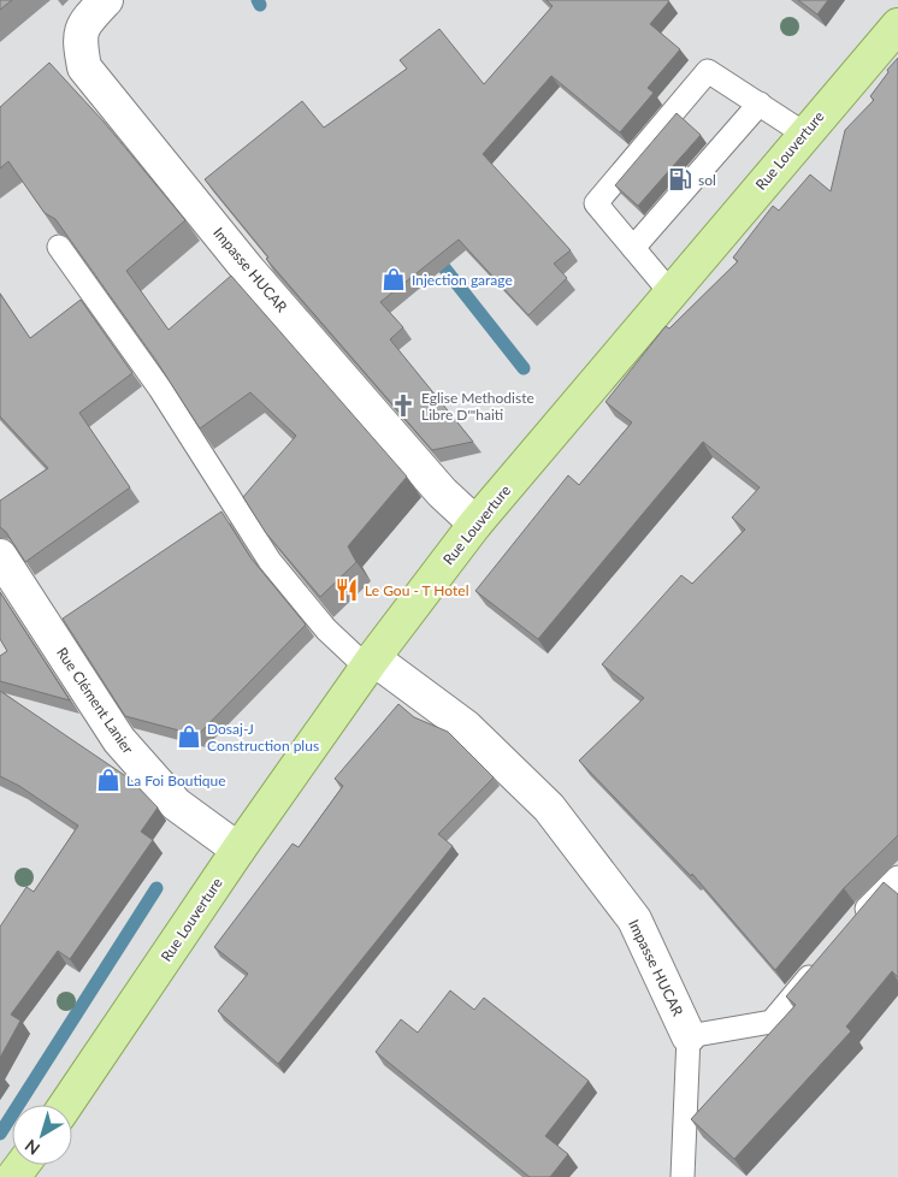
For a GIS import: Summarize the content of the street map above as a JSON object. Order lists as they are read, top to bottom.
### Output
{
  "streets": {
    "main road": ["Rue Louverture"],
    "street": ["Impasse HUCAR", "Rue Clément Lanier"]
  },
  "crossings": [
    ["Rue Louverture", "Impasse HUCAR"],
    ["Rue Louverture", "Rue Clément Lanier"]
  ],
  "places": {
    "fuel station": ["sol"],
    "shop": ["Injection garage", "Dosaj-J Construction plus", "La Foi Boutique"],
    "church": ["Eglise Methodiste Libre D'\"haiti"],
    "restaurant": ["Le Gou - T Hotel"]
  },
  "north": "bottom left"
}
